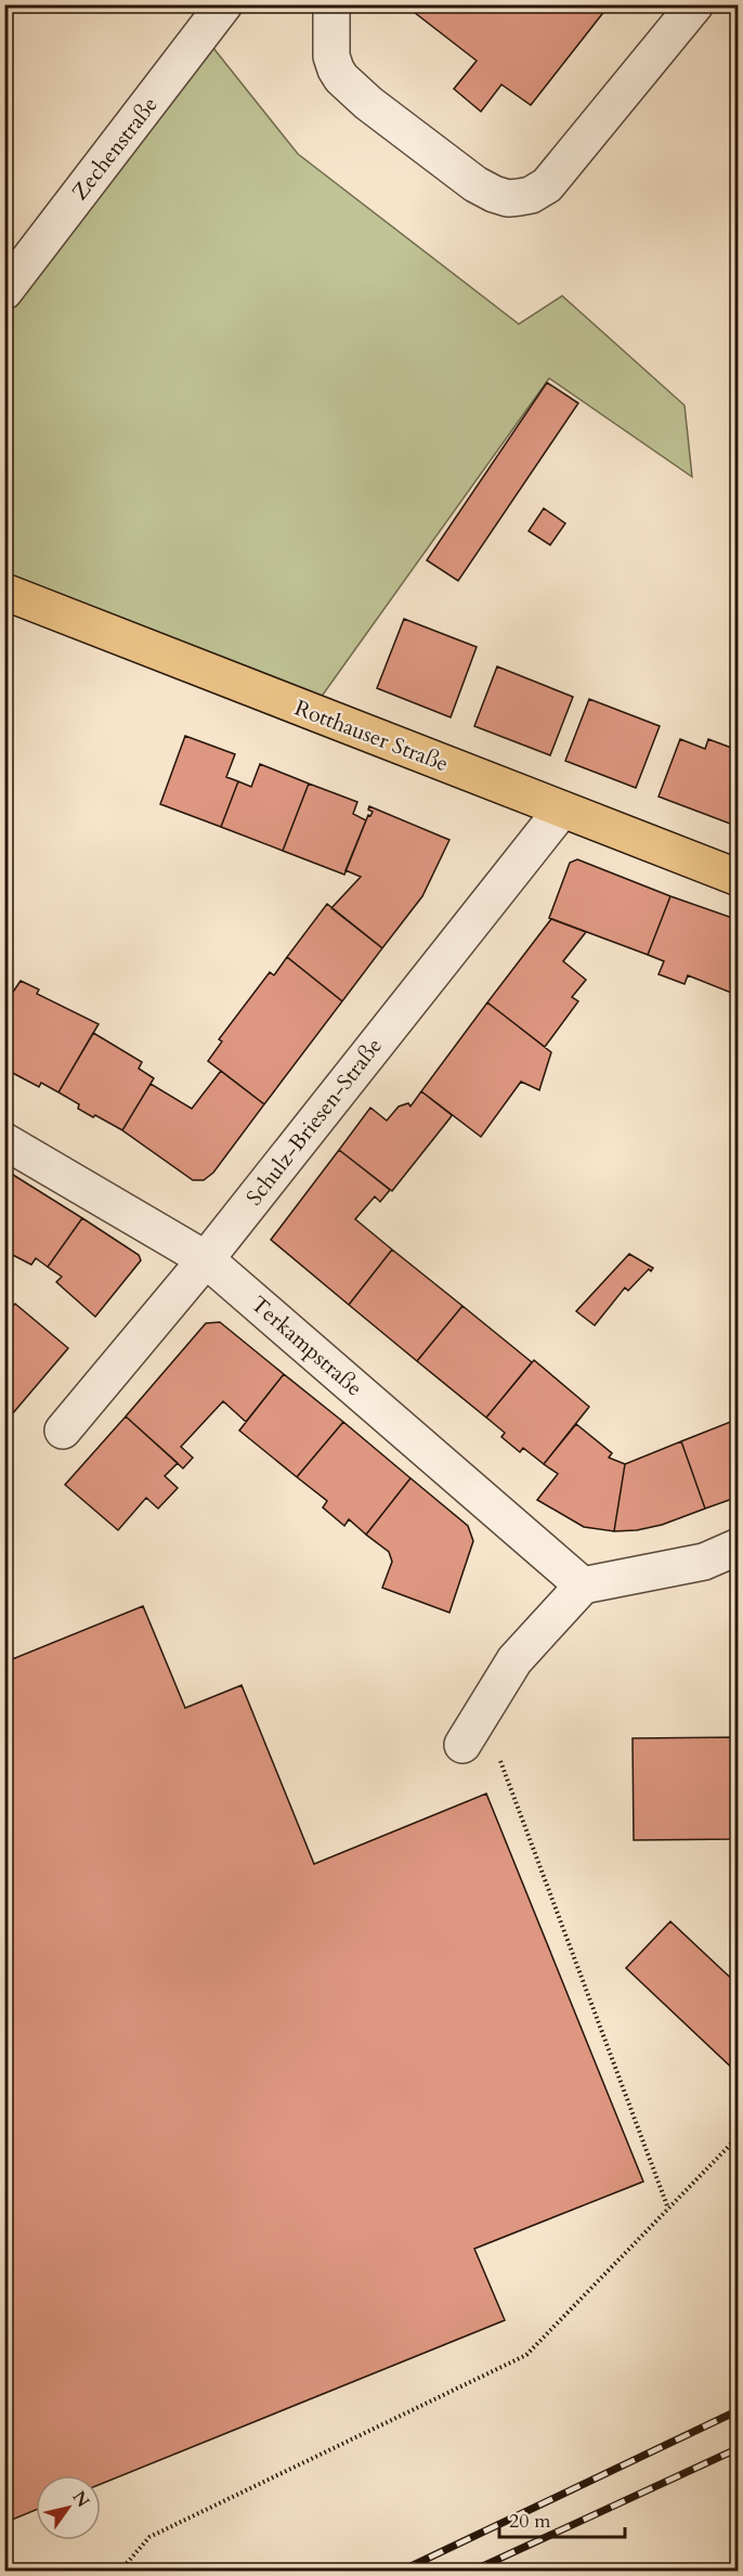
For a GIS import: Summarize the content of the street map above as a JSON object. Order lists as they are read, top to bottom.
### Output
{
  "streets": {
    "main road": ["Rotthauser Straße"],
    "street": ["Zechenstraße", "Schulz-Briesen-Straße", "Terkampstraße"]
  },
  "crossings": [
    ["Rotthauser Straße", "Schulz-Briesen-Straße"],
    ["Schulz-Briesen-Straße", "Terkampstraße"]
  ],
  "scale_bar": "20 m",
  "north": "top right"
}
